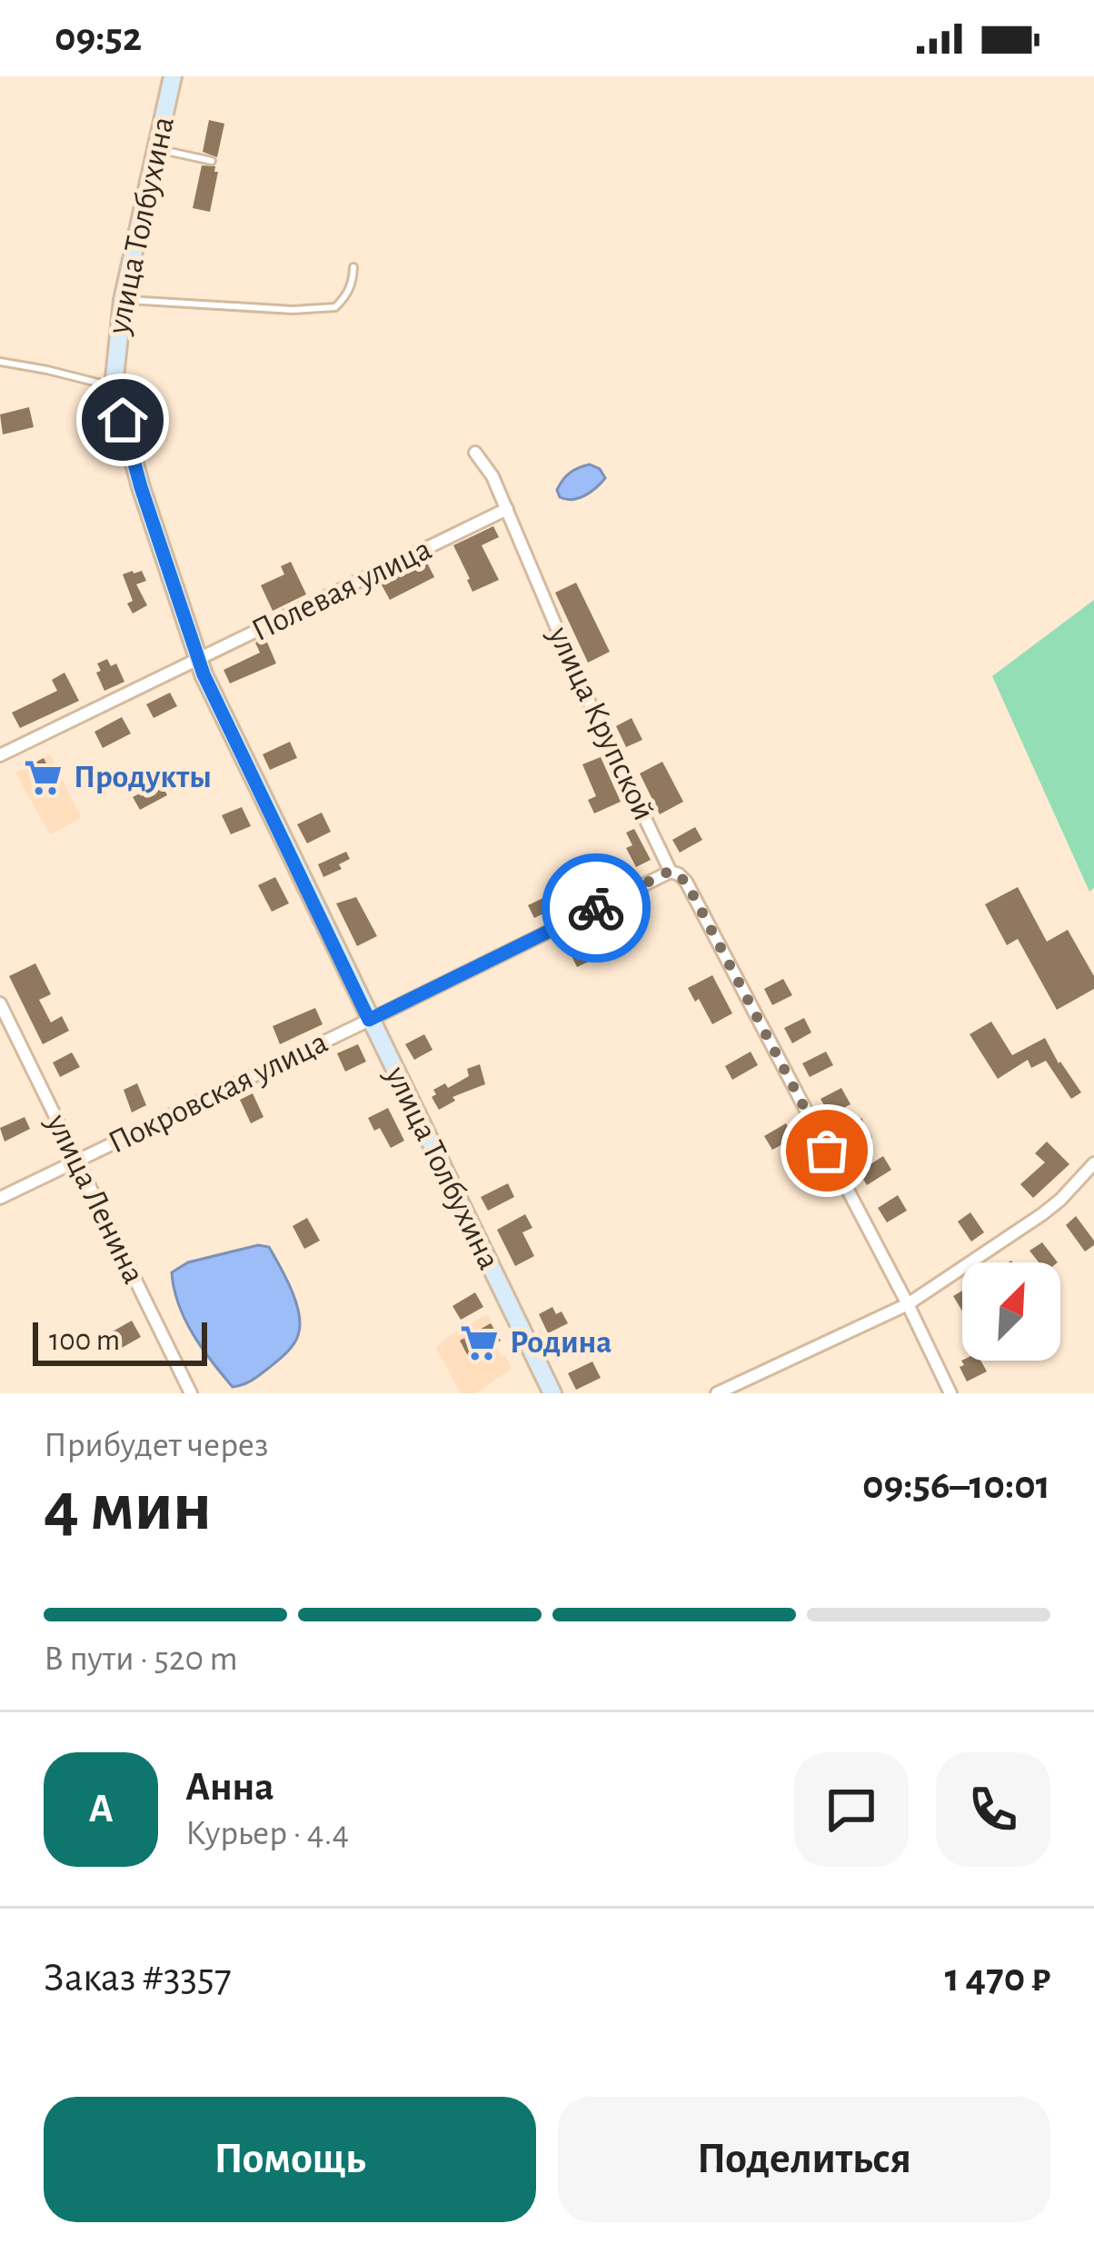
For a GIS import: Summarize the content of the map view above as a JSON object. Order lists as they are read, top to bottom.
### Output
{
  "streets": {
    "main road": ["улица Толбухина"],
    "street": [
      "Полевая улица",
      "улица Крупской",
      "Покровская улица",
      "улица Ленина"
    ]
  },
  "crossings": [
    ["улица Толбухина", "Полевая улица"],
    ["улица Толбухина", "Покровская улица"],
    ["Полевая улица", "улица Крупской"],
    ["улица Крупской", "Покровская улица"],
    ["Покровская улица", "улица Ленина"]
  ],
  "places": {
    "supermarket": ["Продукты", "Родина"]
  },
  "scale_bar": "100 m",
  "north": "top right",
  "page": {
    "status": "09:52",
    "scale": "100 m",
    "heading": ["4 мин", "Прибудет через", "09:56–10:01"],
    "panel": [
      "Анна",
      "Курьер · 4.4",
      "Заказ #3357",
      "1 470 ₽"
    ],
    "bar": "В пути · 520 m",
    "round": "А",
    "buttons": ["Помощь", "Поделиться"]
  }
}
